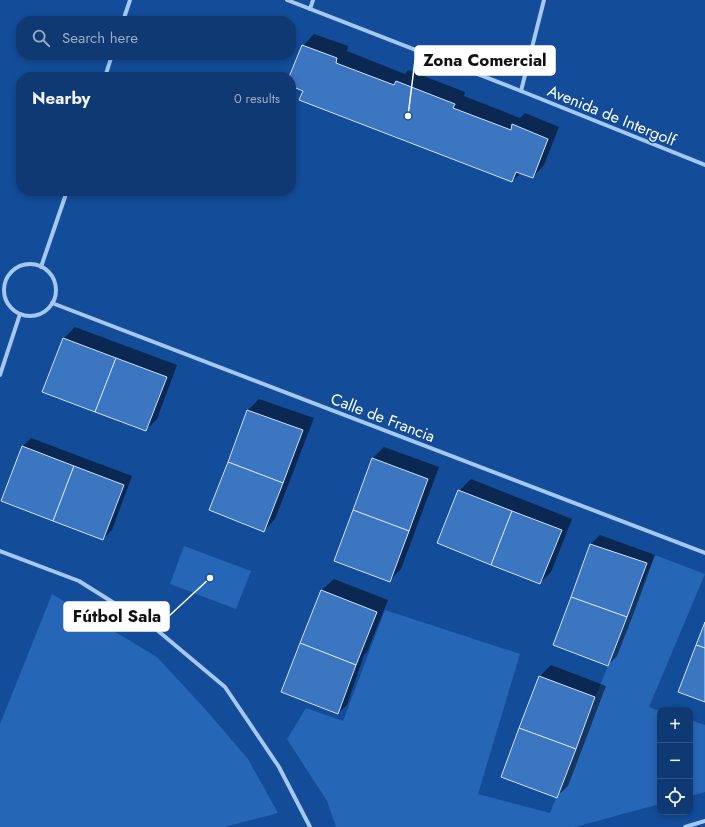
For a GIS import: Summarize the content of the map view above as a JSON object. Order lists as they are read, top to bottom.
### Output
{
  "streets": {
    "street": ["Avenida de Intergolf", "Calle de Francia"]
  },
  "places": ["Zona Comercial", "Fútbol Sala"],
  "page": {
    "search": "Search here",
    "heading": ["Nearby", "0 results"],
    "map_buttons": ["+", "−"]
  }
}
